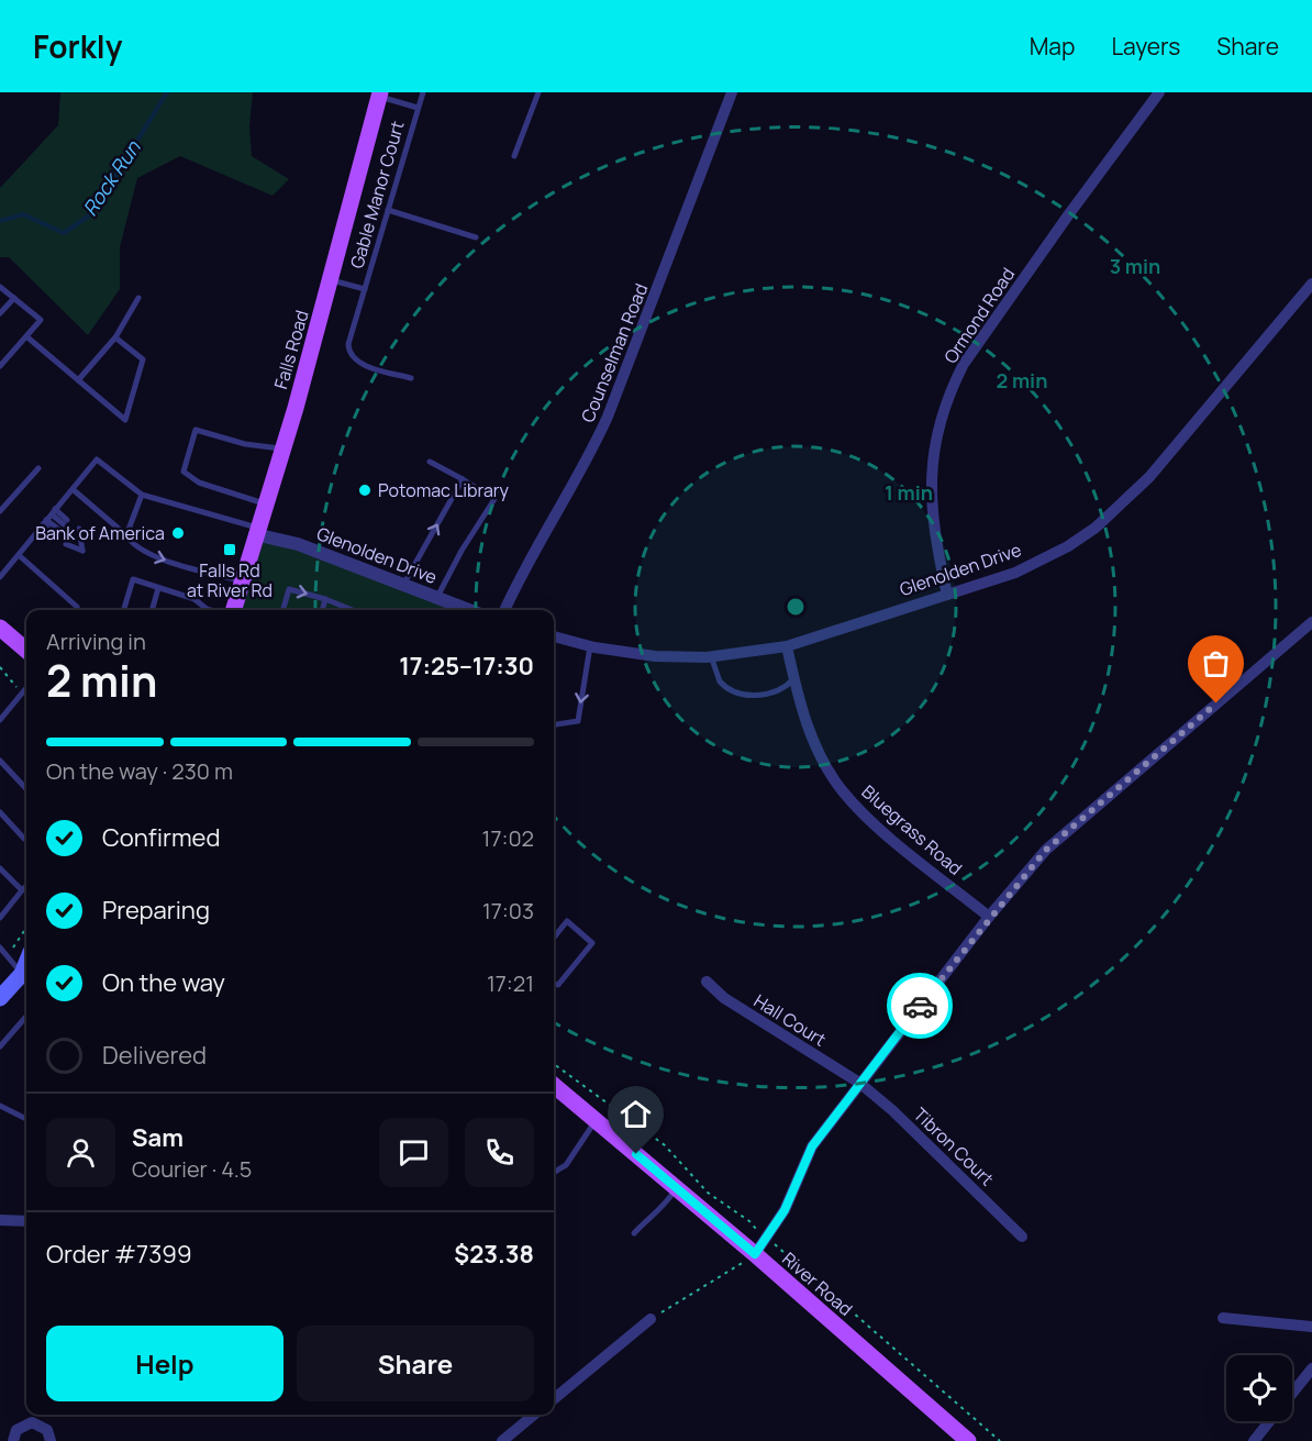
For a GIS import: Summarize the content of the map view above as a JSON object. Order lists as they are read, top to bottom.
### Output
{
  "streets": {
    "main road": ["Falls Road", "River Road"],
    "street": [
      "Ormond Road",
      "Counselman Road",
      "Glenolden Drive",
      "Bluegrass Road",
      "Hall Court",
      "Tibron Court"
    ],
    "lane": ["Gable Manor Court"]
  },
  "crossings": [
    ["Gable Manor Court", "Falls Road"],
    ["Ormond Road", "Glenolden Drive"],
    ["Falls Road", "Glenolden Drive"],
    ["Glenolden Drive", "Bluegrass Road"],
    ["Hall Court", "Tibron Court"]
  ],
  "water": ["Rock Run"],
  "places": {
    "other": ["Potomac Library", "Bank of America"],
    "transit": ["Falls Rd at River Rd"]
  },
  "page": {
    "header": "Forkly",
    "nav": ["Map", "Layers", "Share"],
    "heading": ["2 min", "Arriving in", "17:25–17:30"],
    "panel": [
      "Sam",
      "Courier · 4.5",
      "Order #7399",
      "$23.38"
    ],
    "bar": "On the way · 230 m",
    "list": [
      ["Confirmed", "17:02"],
      ["Preparing", "17:03"],
      ["On the way", "17:21"],
      "Delivered"
    ],
    "buttons": ["Help", "Share"]
  },
  "rings": ["3 min", "2 min", "1 min"]
}
